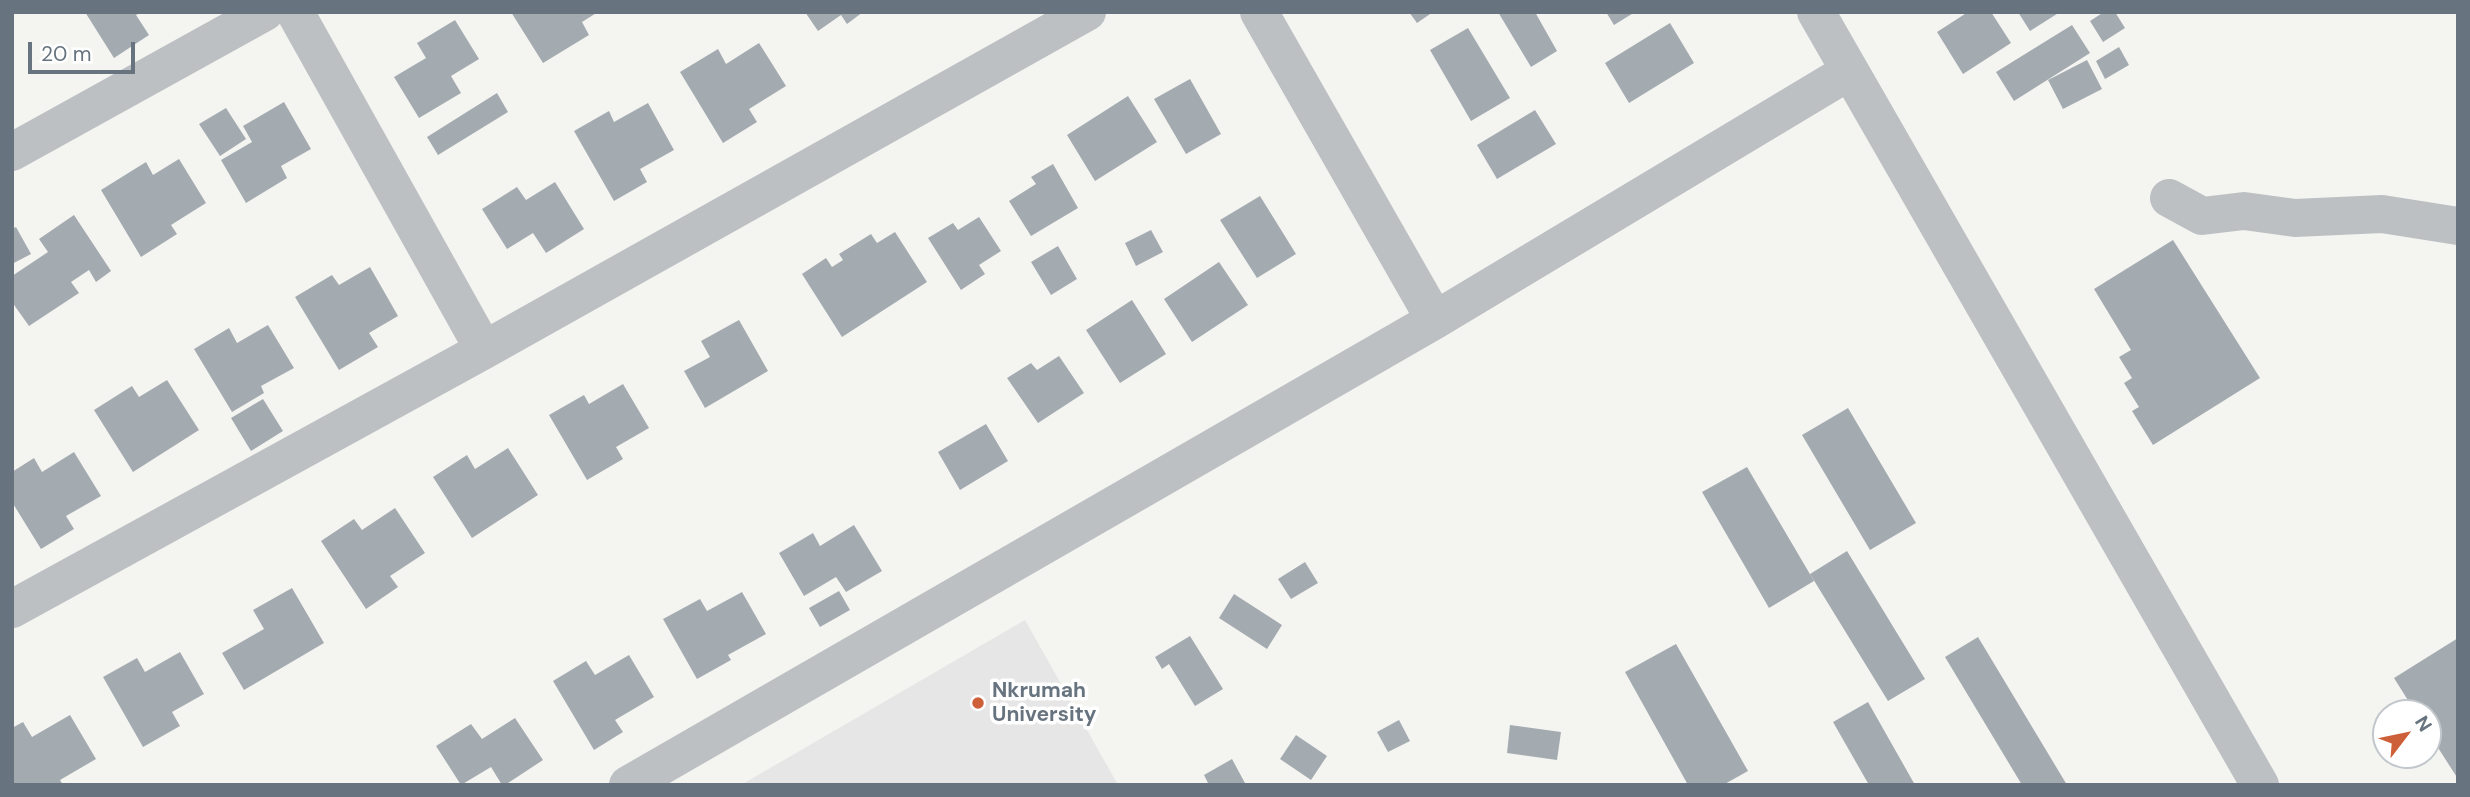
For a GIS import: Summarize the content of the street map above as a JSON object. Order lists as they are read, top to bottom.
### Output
{
  "places": ["Nkrumah University"],
  "scale_bar": "20 m",
  "north": "top right"
}
